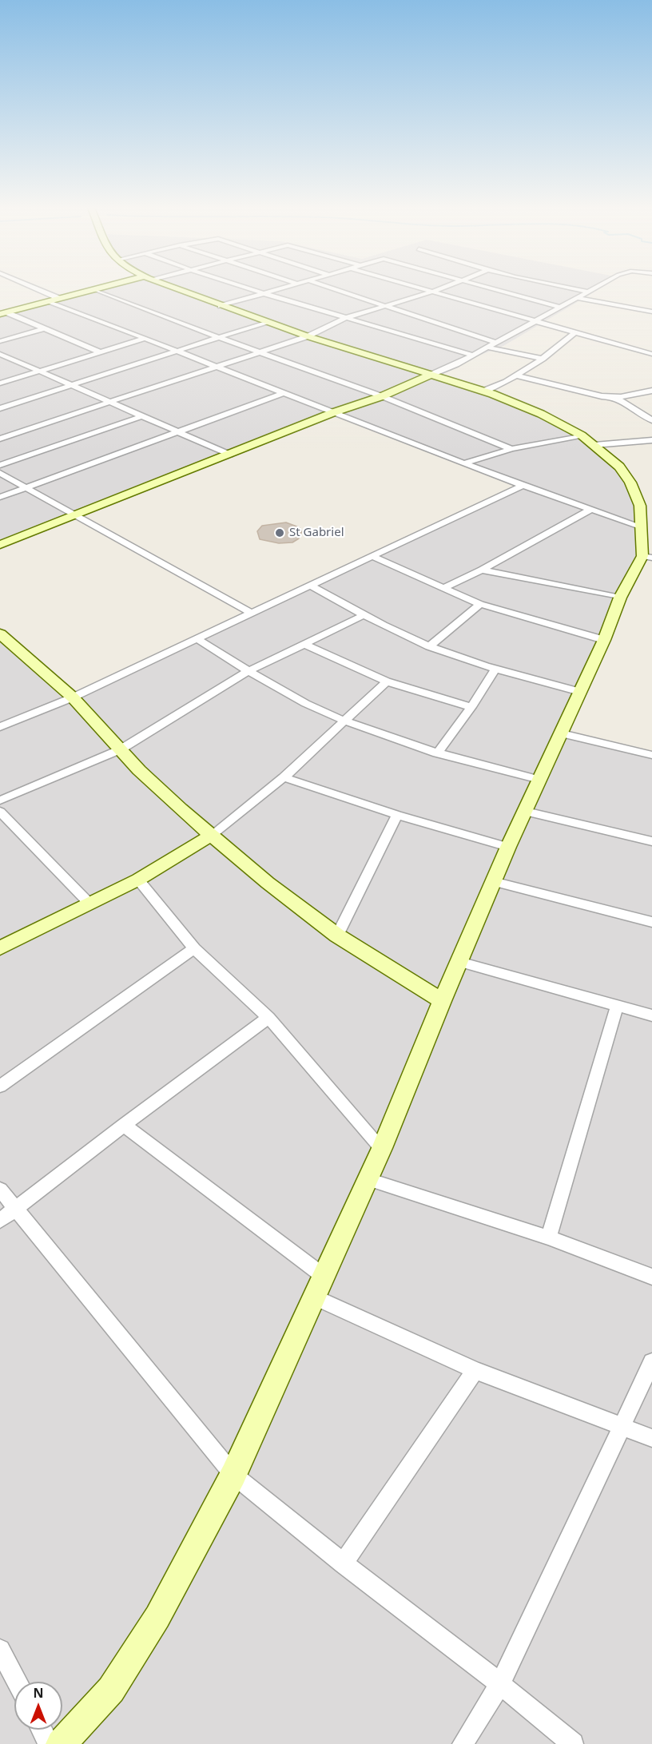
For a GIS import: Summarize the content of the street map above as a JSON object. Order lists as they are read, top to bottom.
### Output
{
  "places": ["St Gabriel"],
  "north": "top"
}
